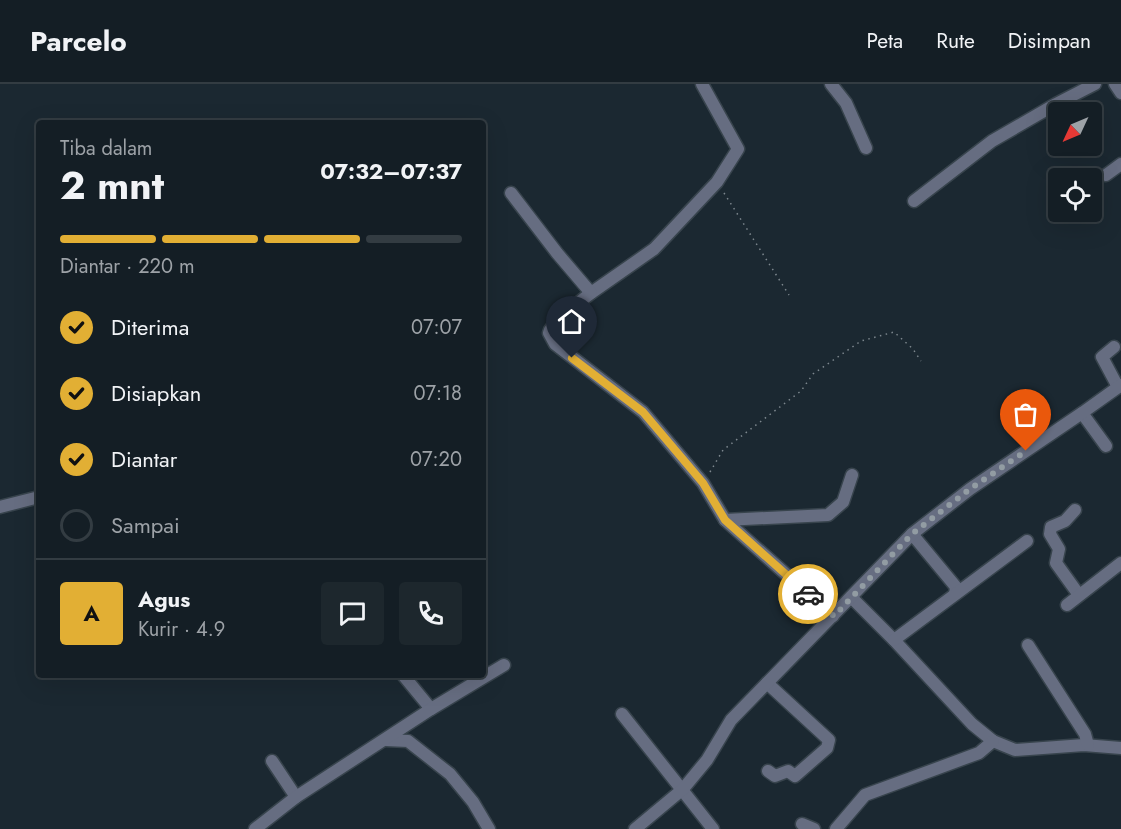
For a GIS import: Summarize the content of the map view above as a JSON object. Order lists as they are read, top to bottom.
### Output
{
  "north": "bottom left",
  "page": {
    "header": "Parcelo",
    "nav": ["Peta", "Rute", "Disimpan"],
    "heading": ["2 mnt", "Tiba dalam", "07:32–07:37"],
    "panel": ["Agus", "Kurir · 4.9"],
    "bar": "Diantar · 220 m",
    "list": [
      ["Diterima", "07:07"],
      ["Disiapkan", "07:18"],
      ["Diantar", "07:20"],
      "Sampai"
    ],
    "round": "A"
  }
}
